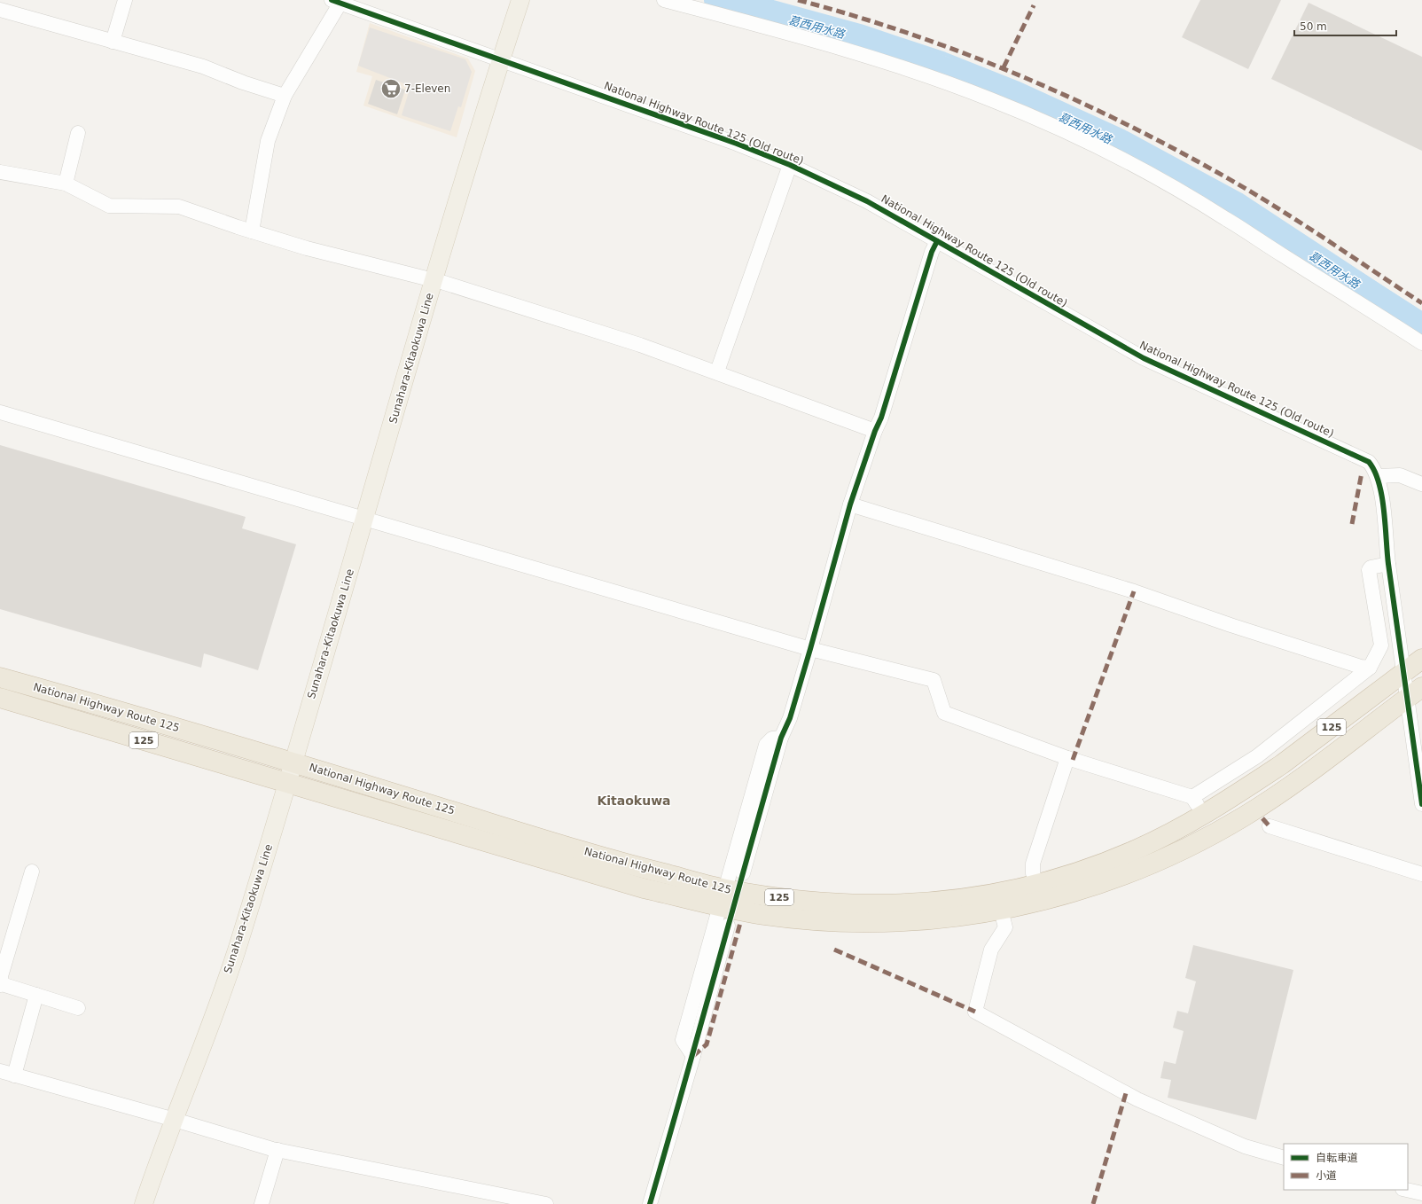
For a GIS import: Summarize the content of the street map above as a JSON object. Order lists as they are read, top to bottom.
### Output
{
  "streets": {
    "highway": ["National Highway Route 125", "125"],
    "main road": ["Sunahara-Kitaokuwa Line"],
    "street": ["National Highway Route 125 (Old route)"]
  },
  "crossings": [
    ["National Highway Route 125 (Old route)", "Sunahara-Kitaokuwa Line"],
    ["National Highway Route 125 (Old route)", "National Highway Route 125"],
    ["Sunahara-Kitaokuwa Line", "National Highway Route 125"]
  ],
  "districts": ["Kitaokuwa"],
  "water": ["葛西用水路"],
  "places": {
    "supermarket": ["7-Eleven"]
  },
  "legend": ["自転車道", "小道"],
  "scale_bar": "50 m"
}
